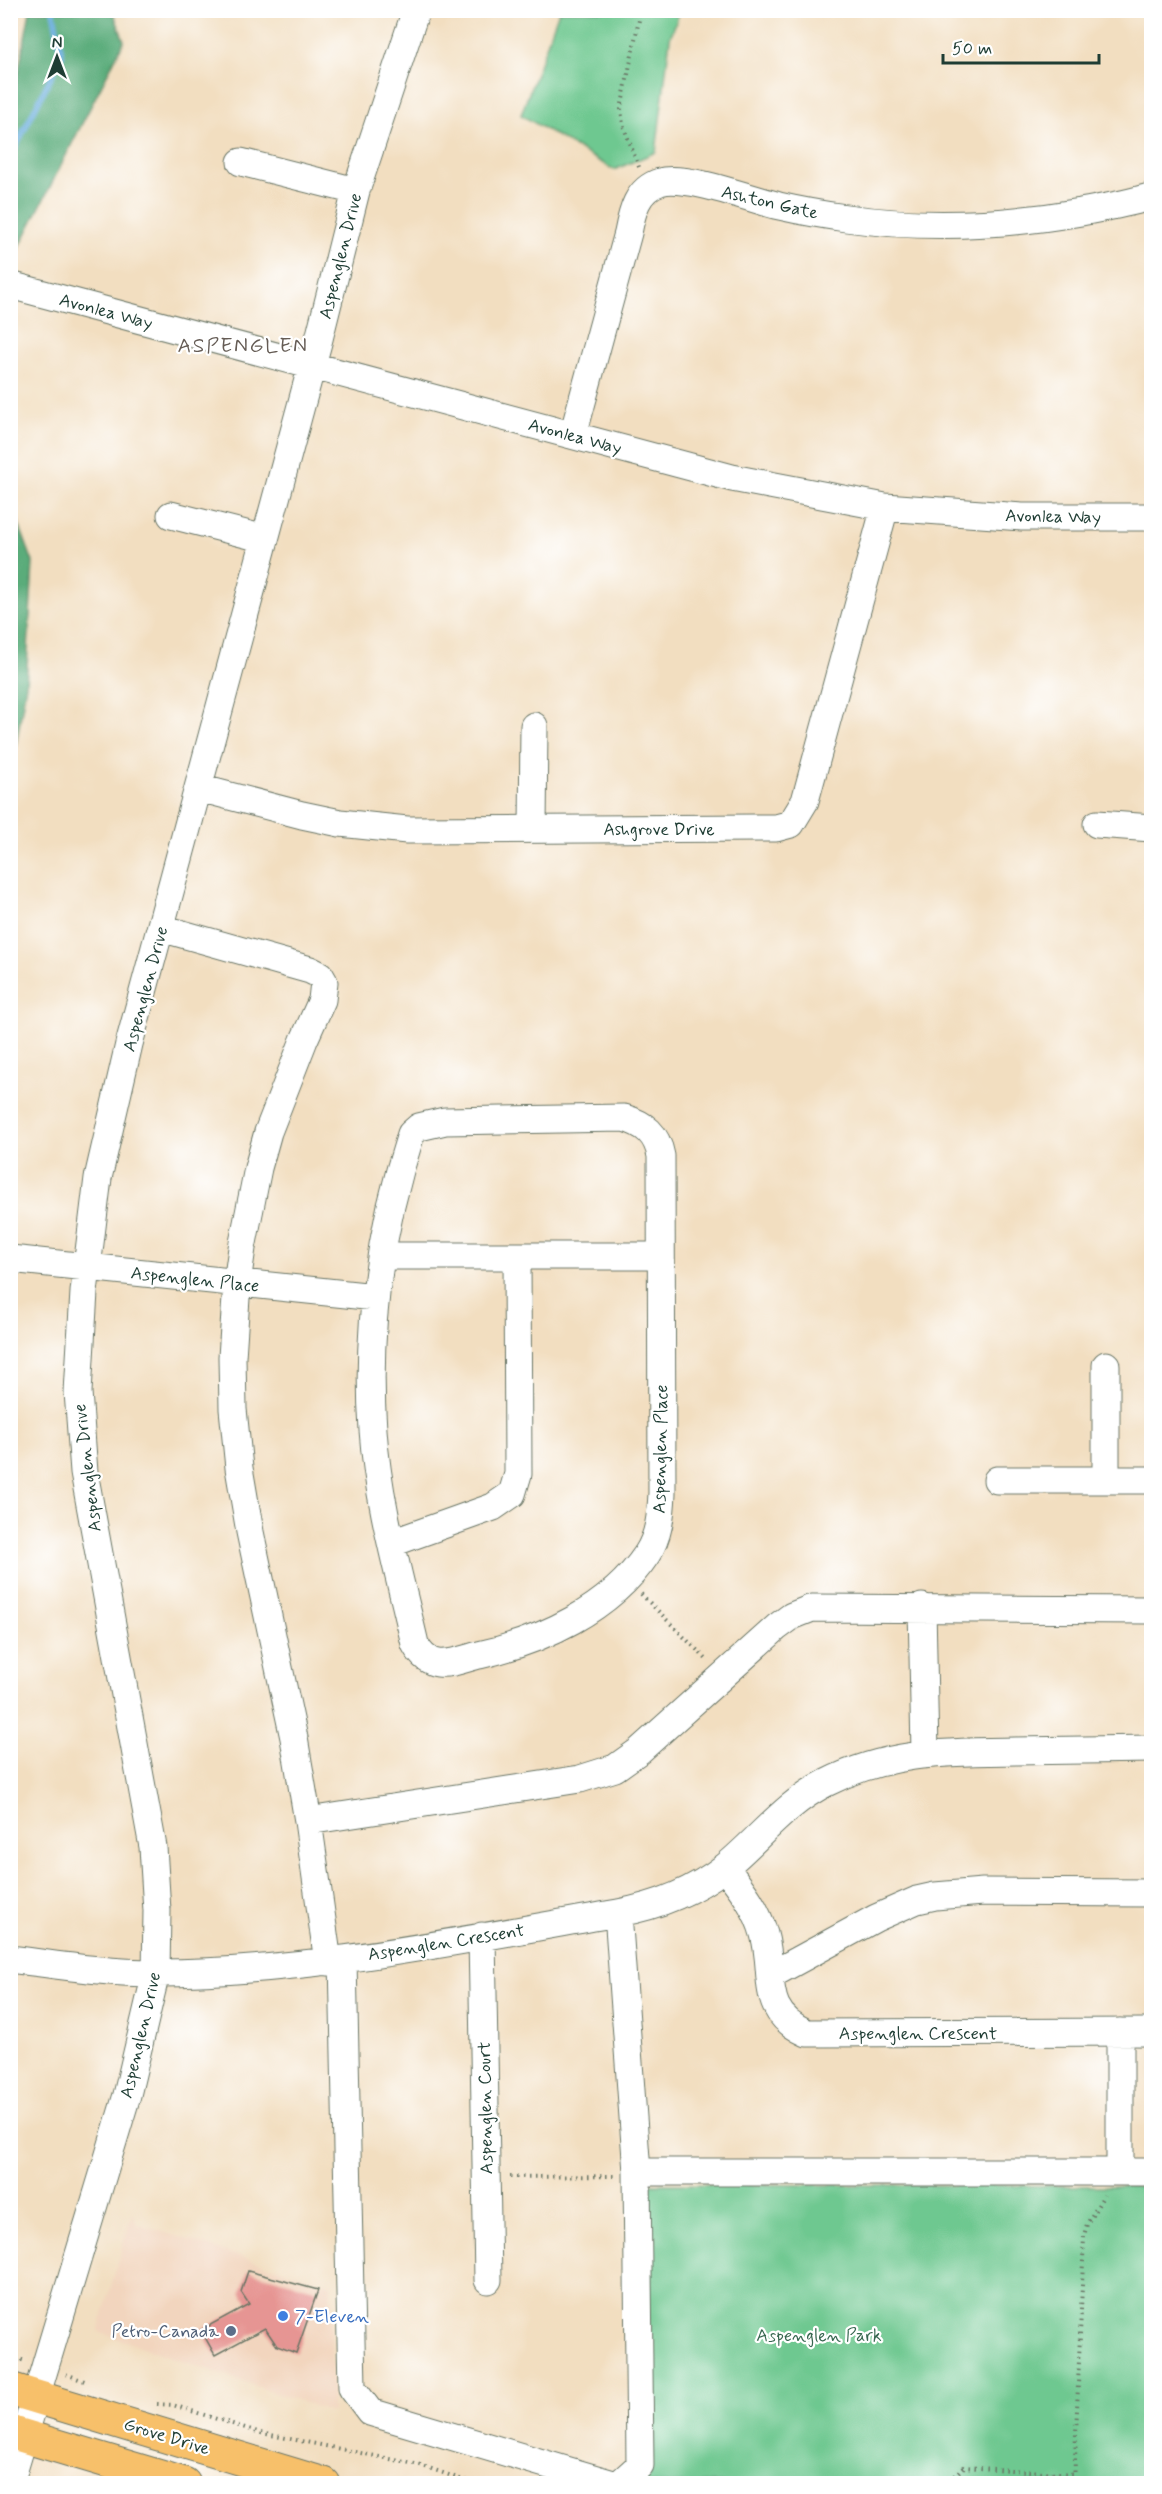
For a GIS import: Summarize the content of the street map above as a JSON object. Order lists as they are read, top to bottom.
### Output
{
  "streets": {
    "main road": ["Grove Drive"],
    "street": [
      "Ashton Gate",
      "Aspenglen Drive",
      "Avonlea Way",
      "Ashgrove Drive",
      "Aspenglen Place",
      "Aspenglen Crescent",
      "Aspenglen Court"
    ]
  },
  "crossings": [
    ["Aspenglen Drive", "Avonlea Way"],
    ["Aspenglen Drive", "Ashgrove Drive"],
    ["Aspenglen Drive", "Aspenglen Place"],
    ["Aspenglen Drive", "Aspenglen Crescent"],
    ["Aspenglen Drive", "Grove Drive"],
    ["Avonlea Way", "Ashgrove Drive"],
    ["Aspenglen Crescent", "Aspenglen Court"]
  ],
  "districts": ["ASPENGLEN"],
  "parks": ["Aspenglen Park"],
  "places": ["7-Eleven", "Petro-Canada"],
  "scale_bar": "50 m",
  "north": "top"
}
